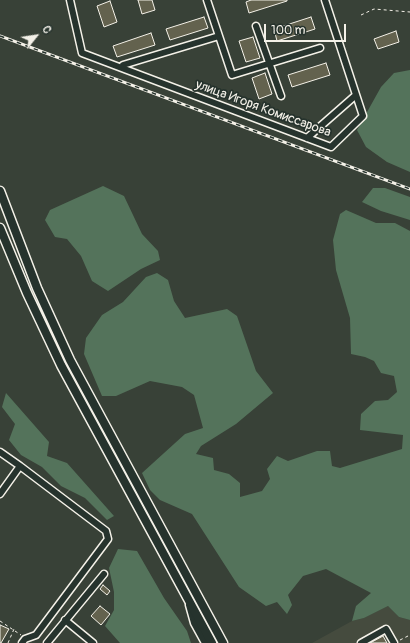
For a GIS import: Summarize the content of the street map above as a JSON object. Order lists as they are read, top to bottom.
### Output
{
  "streets": {
    "street": ["улица Игоря Комиссарова"]
  },
  "scale_bar": "100 m",
  "north": "top right"
}
